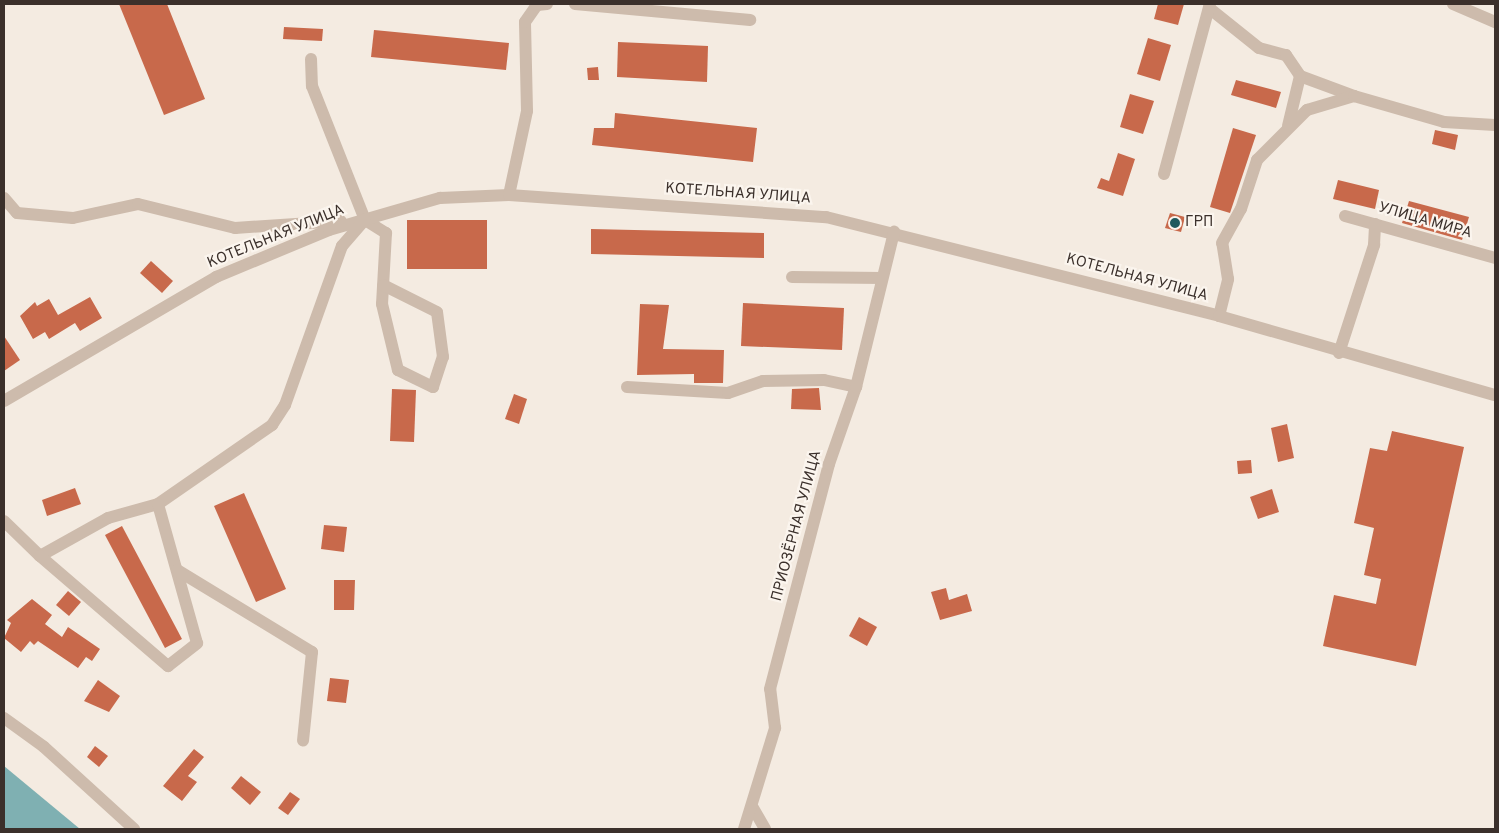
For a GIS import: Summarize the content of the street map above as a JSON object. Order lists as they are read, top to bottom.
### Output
{
  "streets": {
    "street": ["КОТЕЛЬНАЯ УЛИЦА", "УЛИЦА МИРА", "ПРИОЗЁРНАЯ УЛИЦА"]
  },
  "crossings": [
    ["КОТЕЛЬНАЯ УЛИЦА", "ПРИОЗЁРНАЯ УЛИЦА"]
  ],
  "places": ["ГРП"]
}
